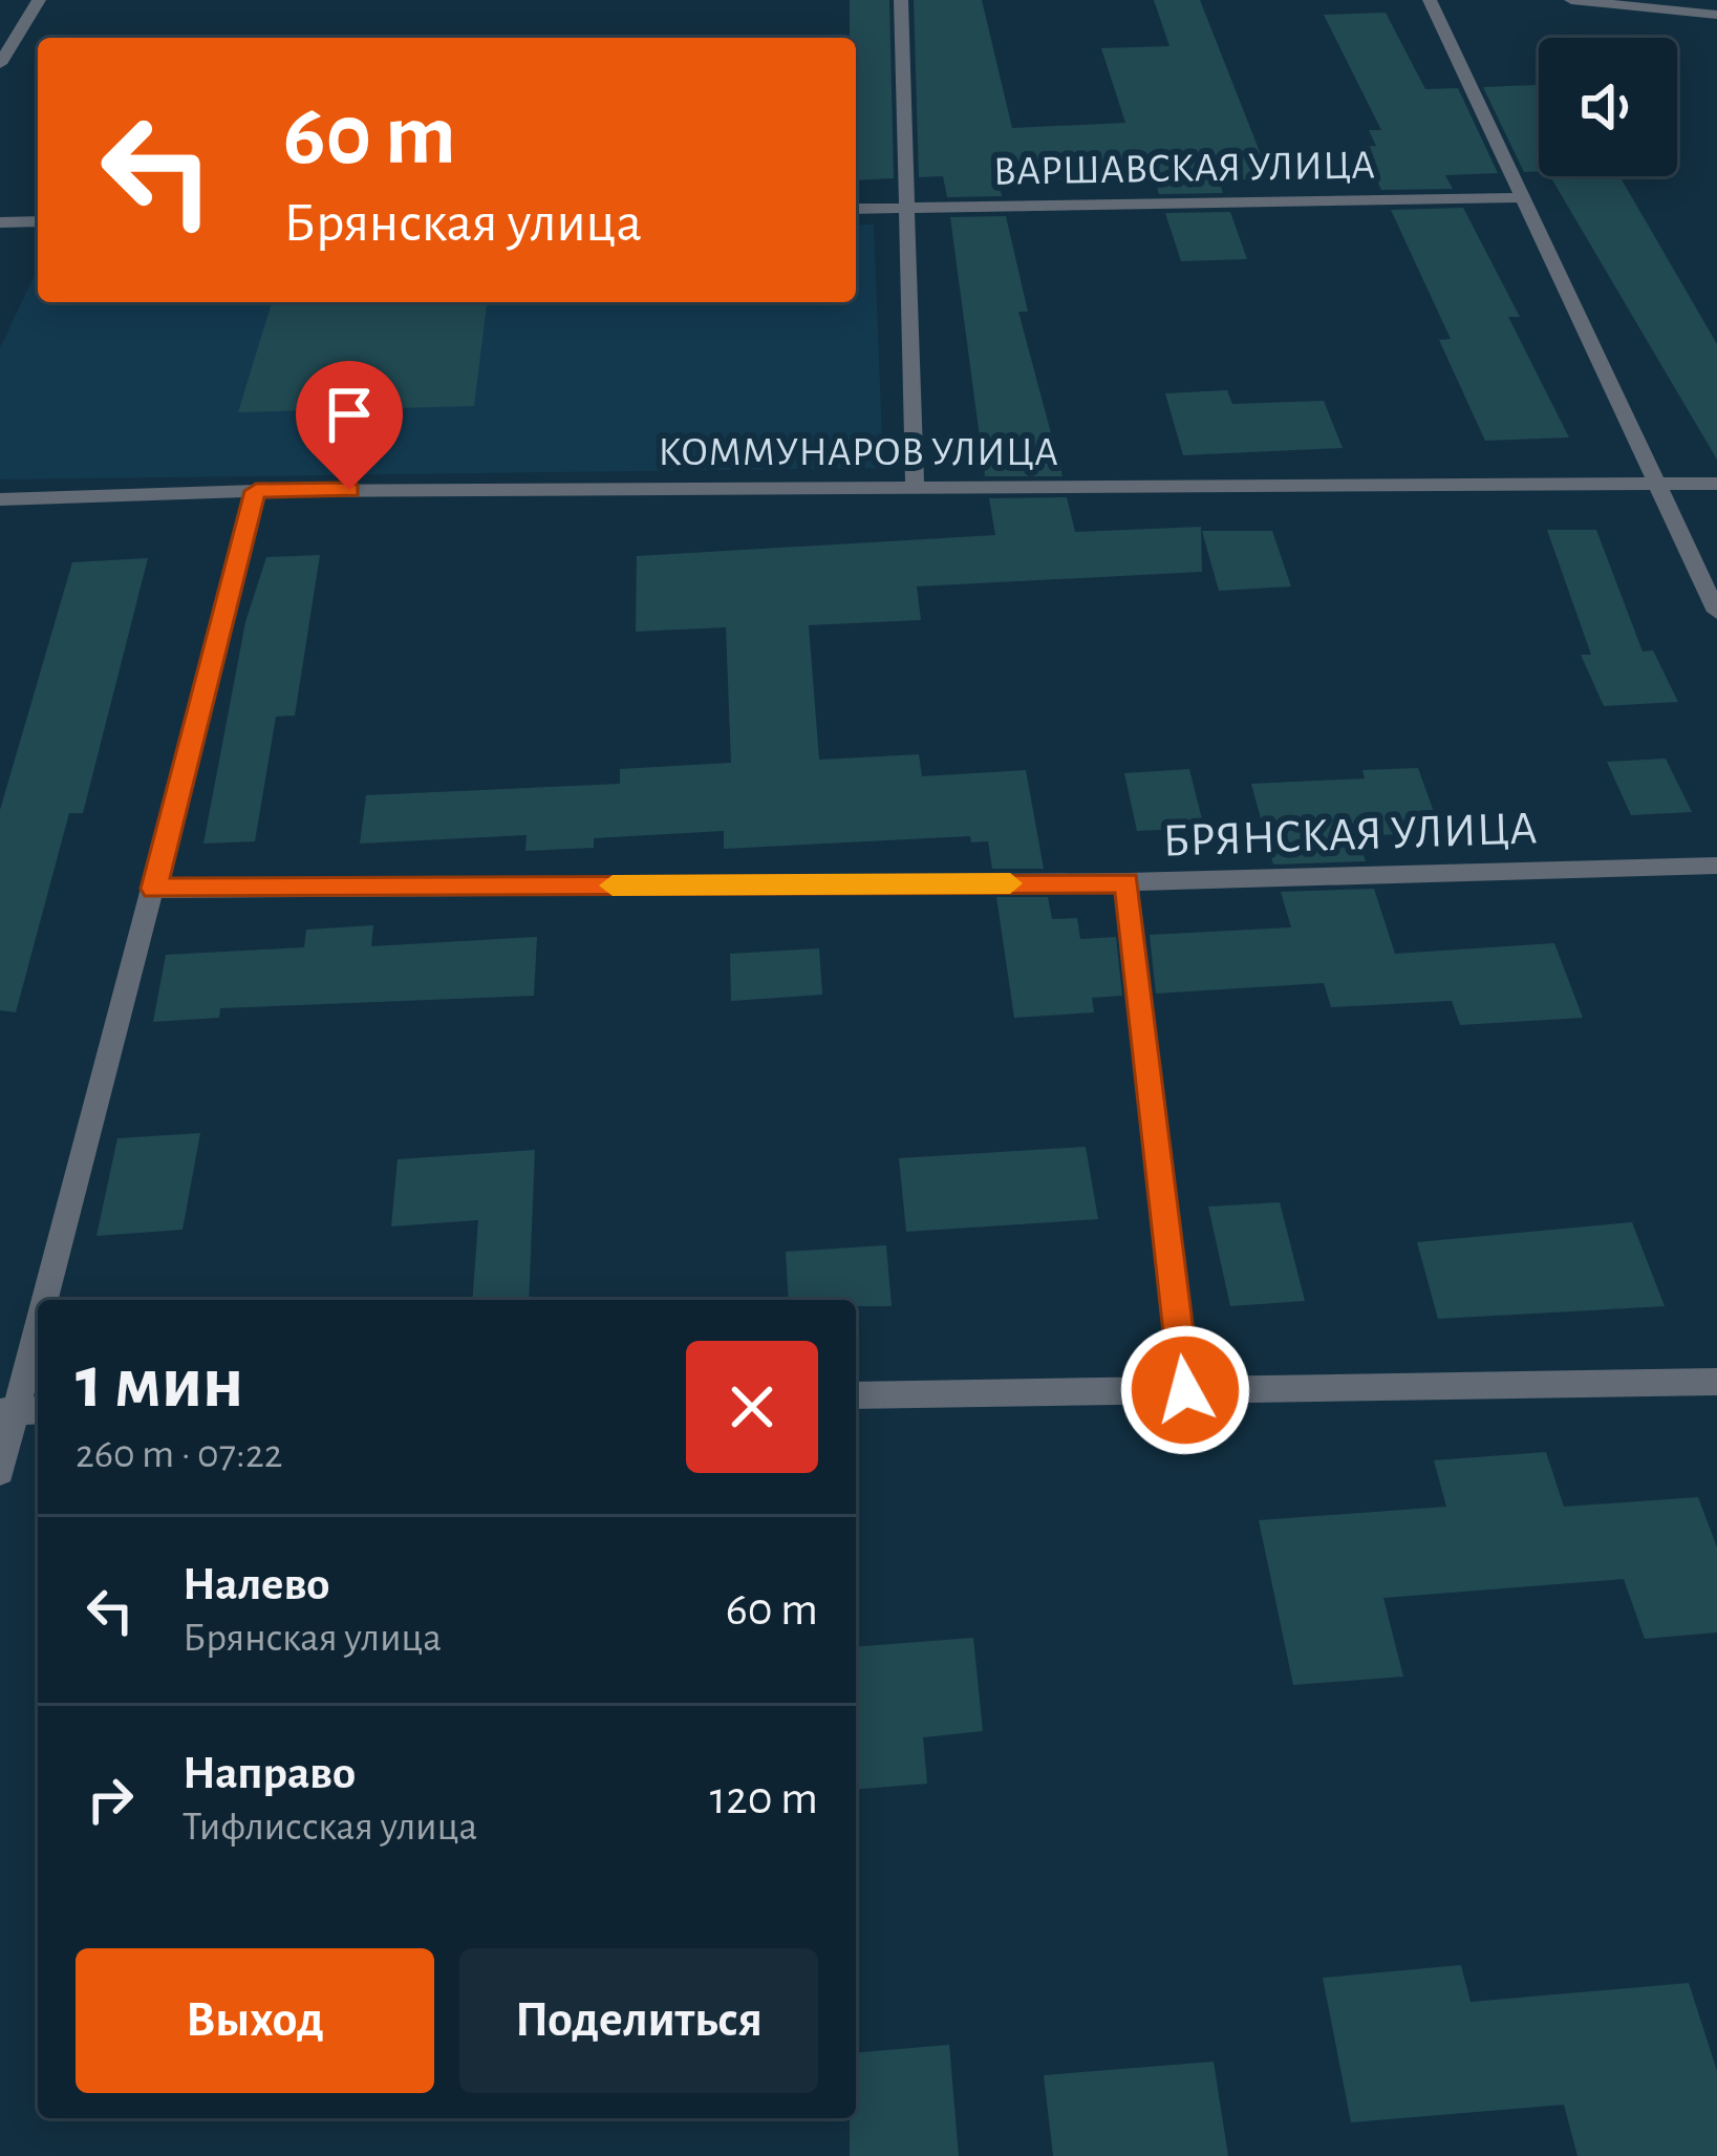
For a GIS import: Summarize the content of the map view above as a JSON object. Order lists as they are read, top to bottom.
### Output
{
  "streets": {
    "street": ["ВАРШАВСКАЯ УЛИЦА", "КОММУНАРОВ УЛИЦА", "БРЯНСКАЯ УЛИЦА"]
  },
  "page": {
    "turn": ["60 m", "Брянская улица"],
    "heading": ["1 мин", "260 m · 07:22"],
    "list": [
      {
        "name": "Налево",
        "note": "Брянская улица",
        "value": "60 m"
      },
      {
        "name": "Направо",
        "note": "Тифлисская улица",
        "value": "120 m"
      }
    ],
    "buttons": ["Выход", "Поделиться"]
  }
}
